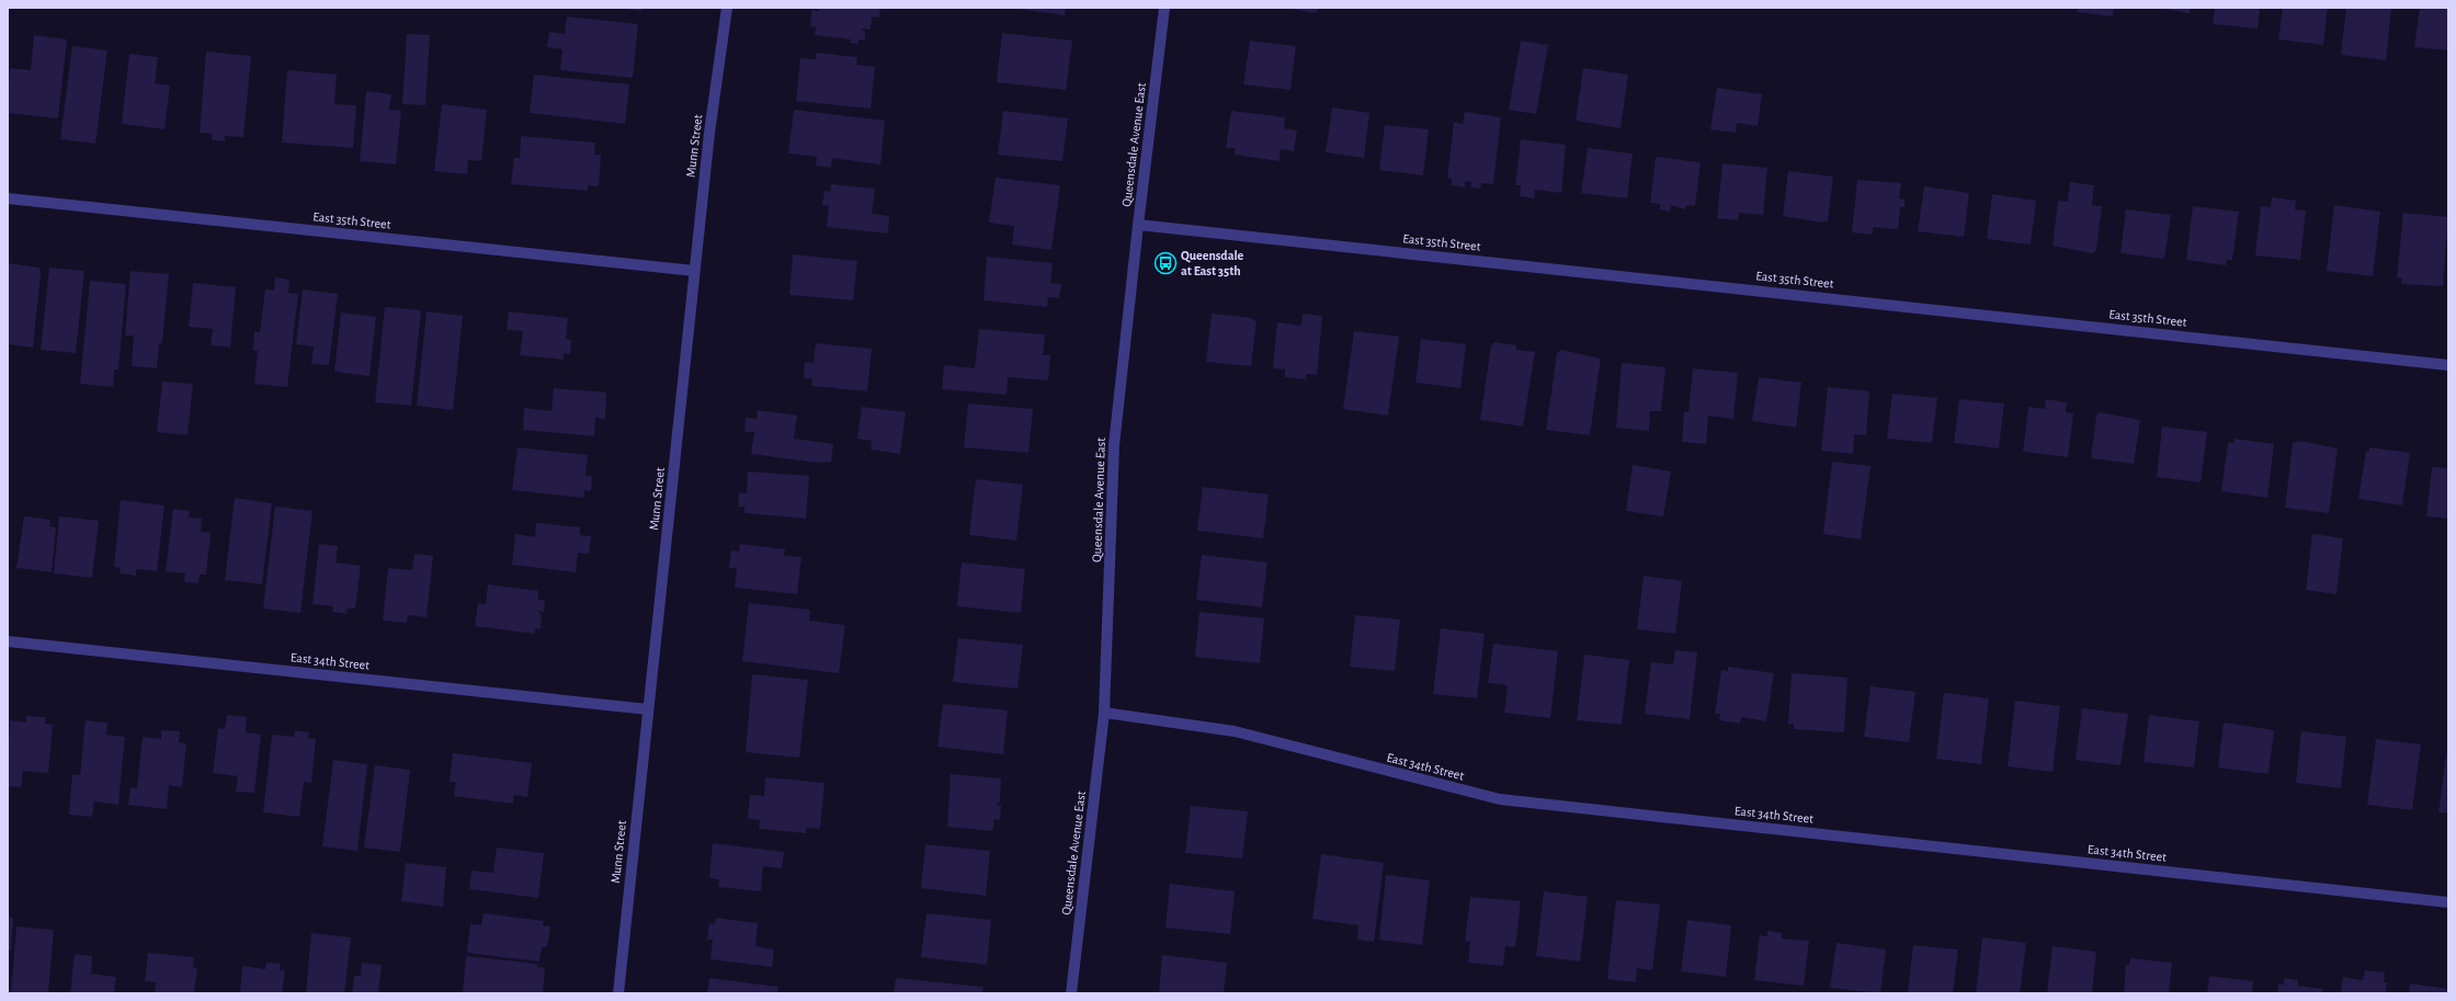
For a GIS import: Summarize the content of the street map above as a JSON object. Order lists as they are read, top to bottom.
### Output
{
  "streets": {
    "street": [
      "Queensdale Avenue East",
      "Munn Street",
      "East 35th Street",
      "East 34th Street"
    ]
  },
  "crossings": [
    ["Queensdale Avenue East", "East 35th Street"],
    ["Queensdale Avenue East", "East 34th Street"],
    ["Munn Street", "East 35th Street"],
    ["Munn Street", "East 34th Street"]
  ],
  "places": {
    "bus stop": ["Queensdale at East 35th"]
  }
}
